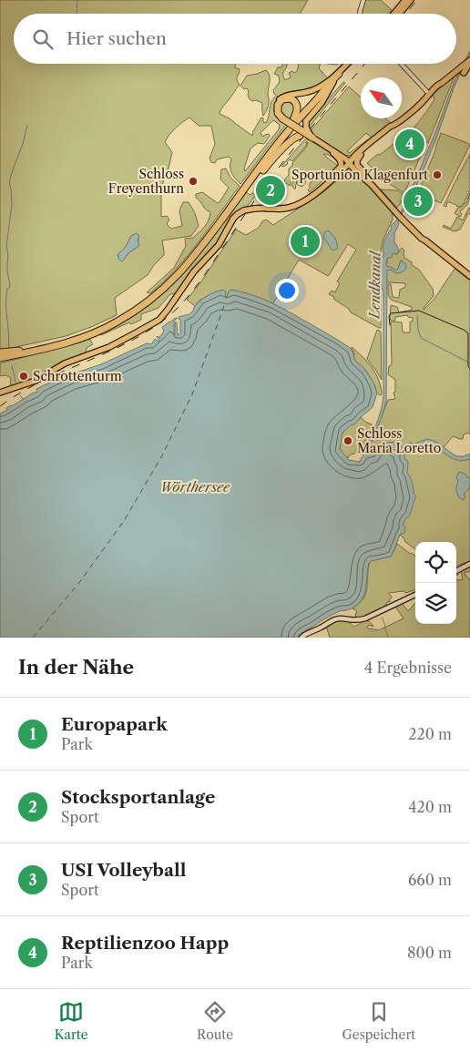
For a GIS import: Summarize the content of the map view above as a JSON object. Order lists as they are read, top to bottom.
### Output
{
  "water": ["Lendkanal", "Wörthersee"],
  "places": [
    "Sportunion Klagenfurt",
    "Schloss Freyenthurn",
    "Schrottenturm",
    "Schloss Maria Loretto"
  ],
  "north": "top left",
  "page": {
    "search": "Hier suchen",
    "pins": [
      "4",
      "2",
      "3",
      "1"
    ],
    "heading": ["In der Nähe", "4 Ergebnisse"],
    "list": [
      {
        "mark": "1",
        "name": "Europapark",
        "note": "Park",
        "value": "220 m"
      },
      {
        "mark": "2",
        "name": "Stocksportanlage",
        "note": "Sport",
        "value": "420 m"
      },
      {
        "mark": "3",
        "name": "USI Volleyball",
        "note": "Sport",
        "value": "660 m"
      },
      {
        "mark": "4",
        "name": "Reptilienzoo Happ",
        "note": "Park",
        "value": "800 m"
      }
    ],
    "nav": ["Karte", "Route", "Gespeichert"]
  }
}
